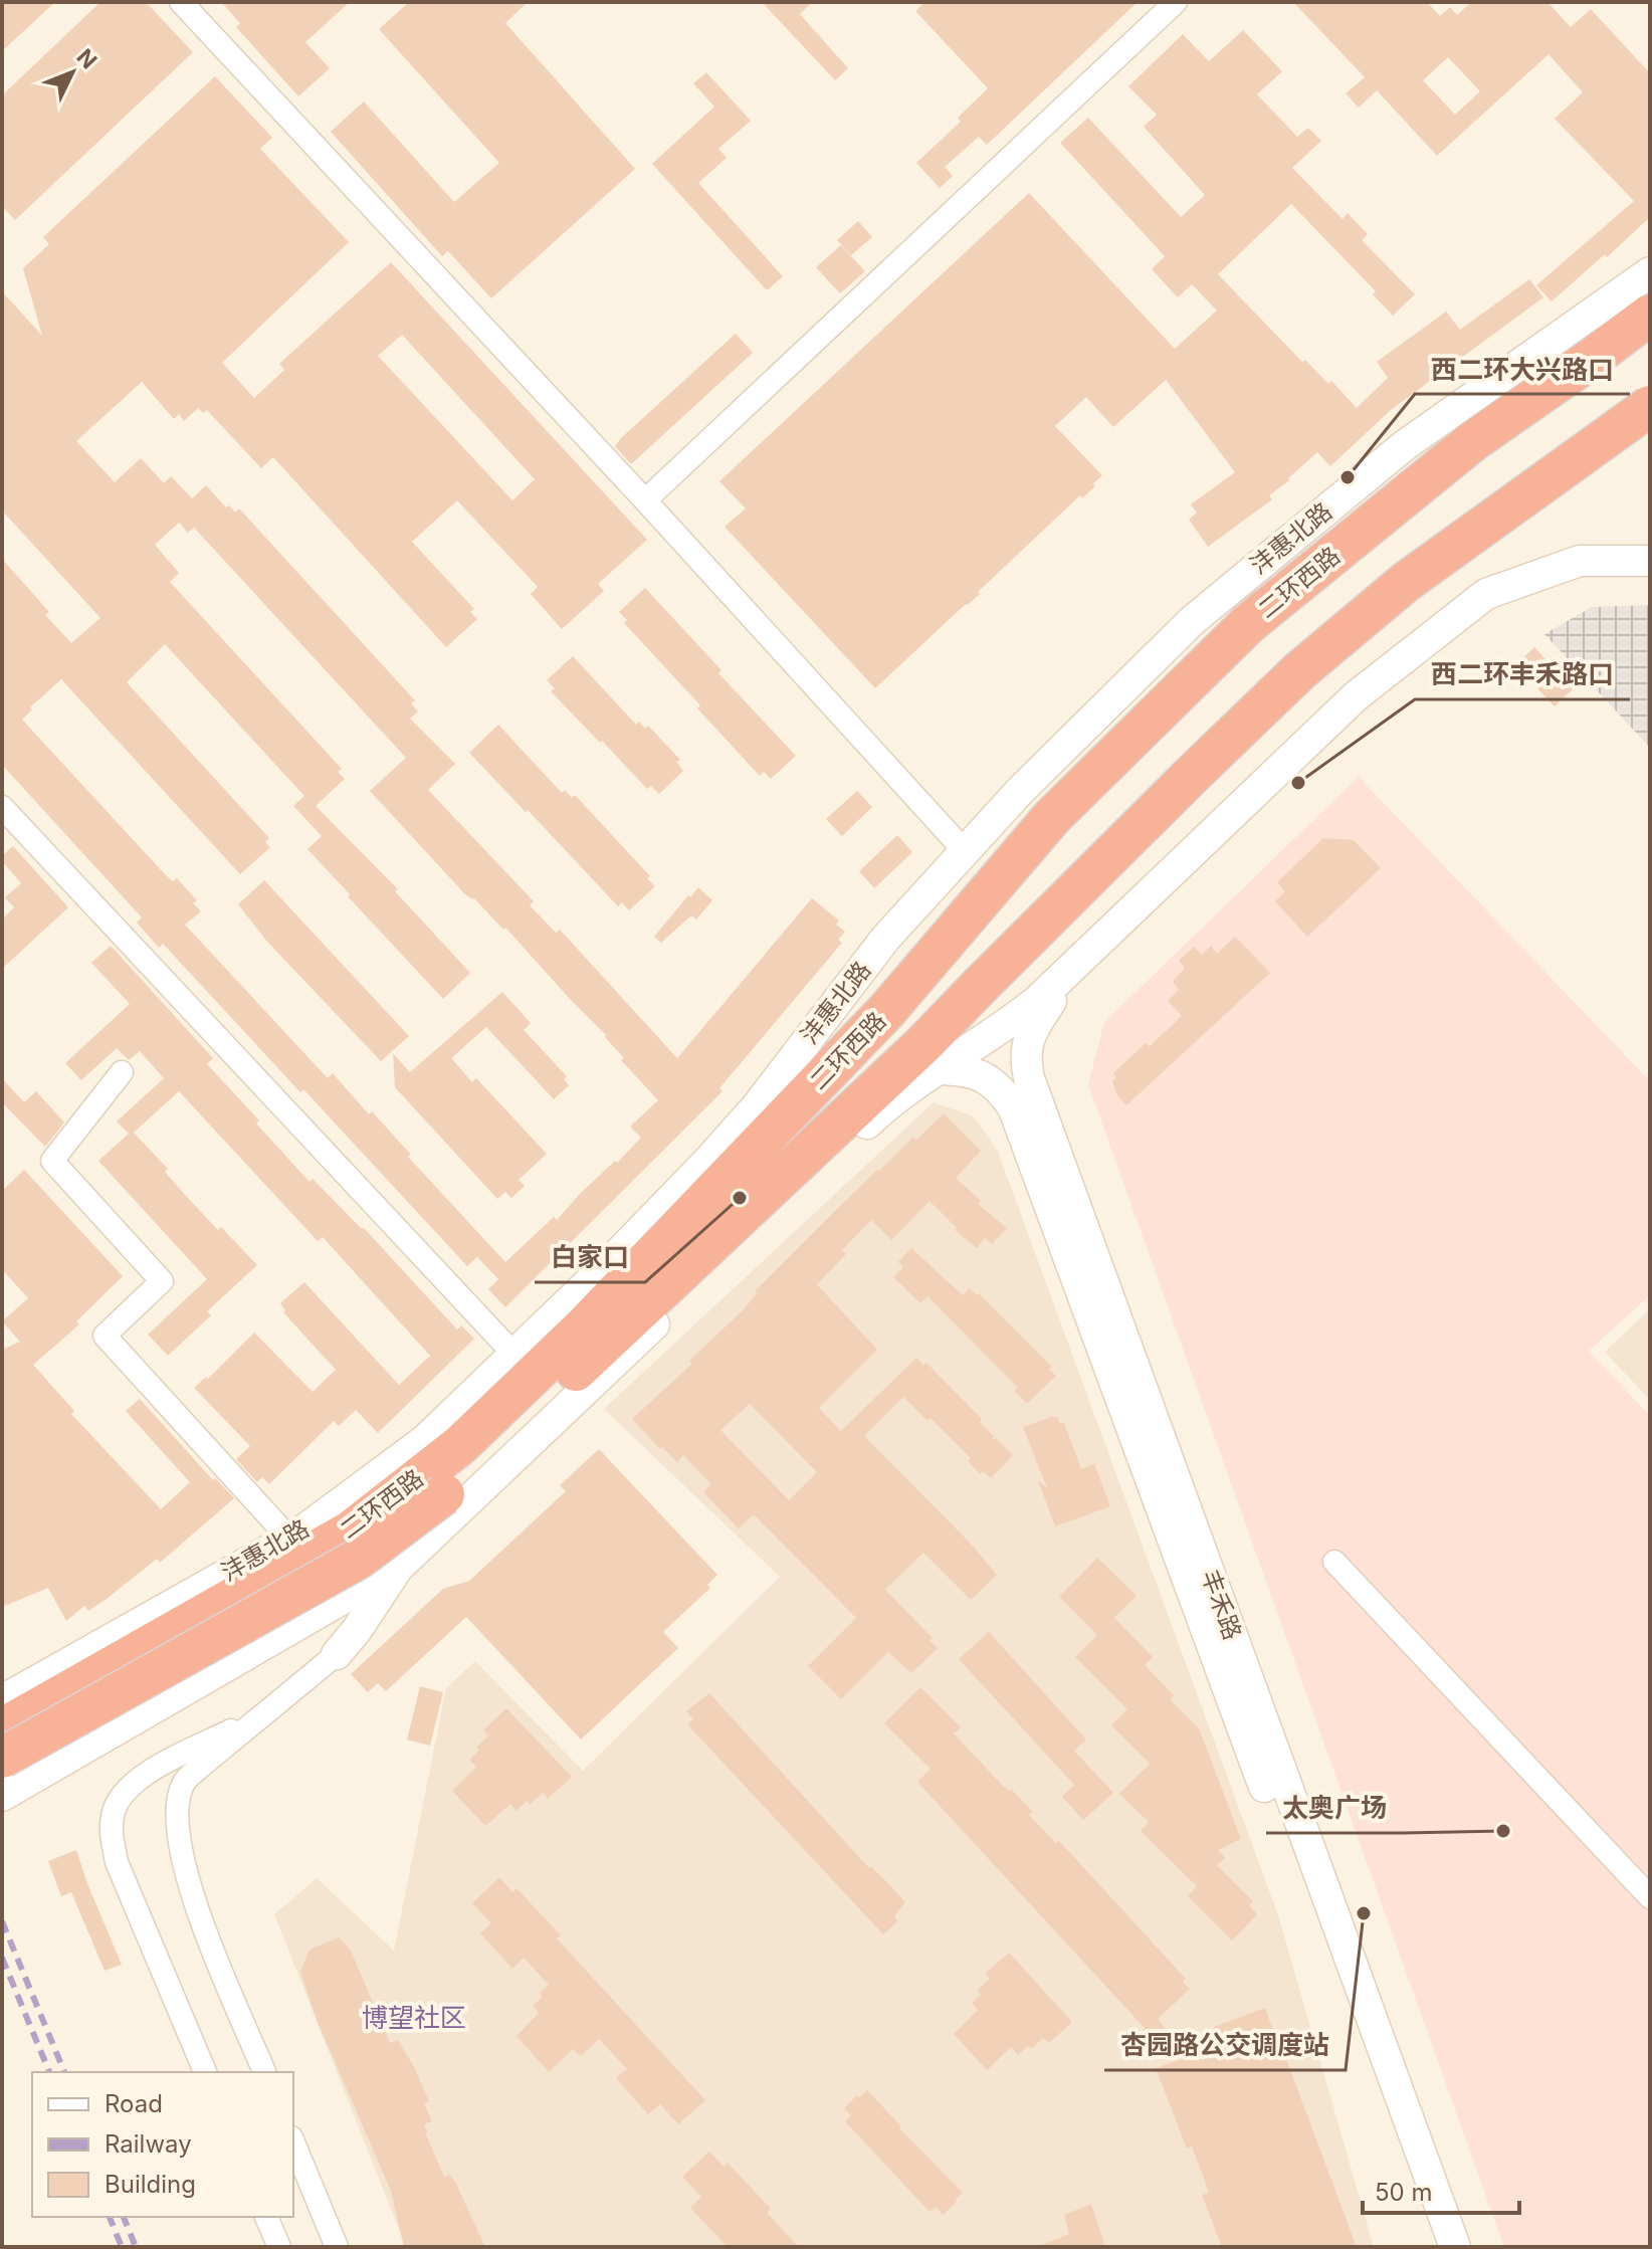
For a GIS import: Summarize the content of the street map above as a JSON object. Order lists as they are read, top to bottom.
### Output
{
  "streets": {
    "highway": ["二环西路"],
    "main road": ["沣惠北路", "丰禾路"]
  },
  "crossings": [
    ["二环西路", "丰禾路"]
  ],
  "districts": ["博望社区"],
  "places": [
    "西二环大兴路口",
    "西二环丰禾路口",
    "白家口",
    "太奥广场",
    "杏园路公交调度站"
  ],
  "legend": ["Road", "Railway", "Building"],
  "scale_bar": "50 m",
  "north": "top right"
}
